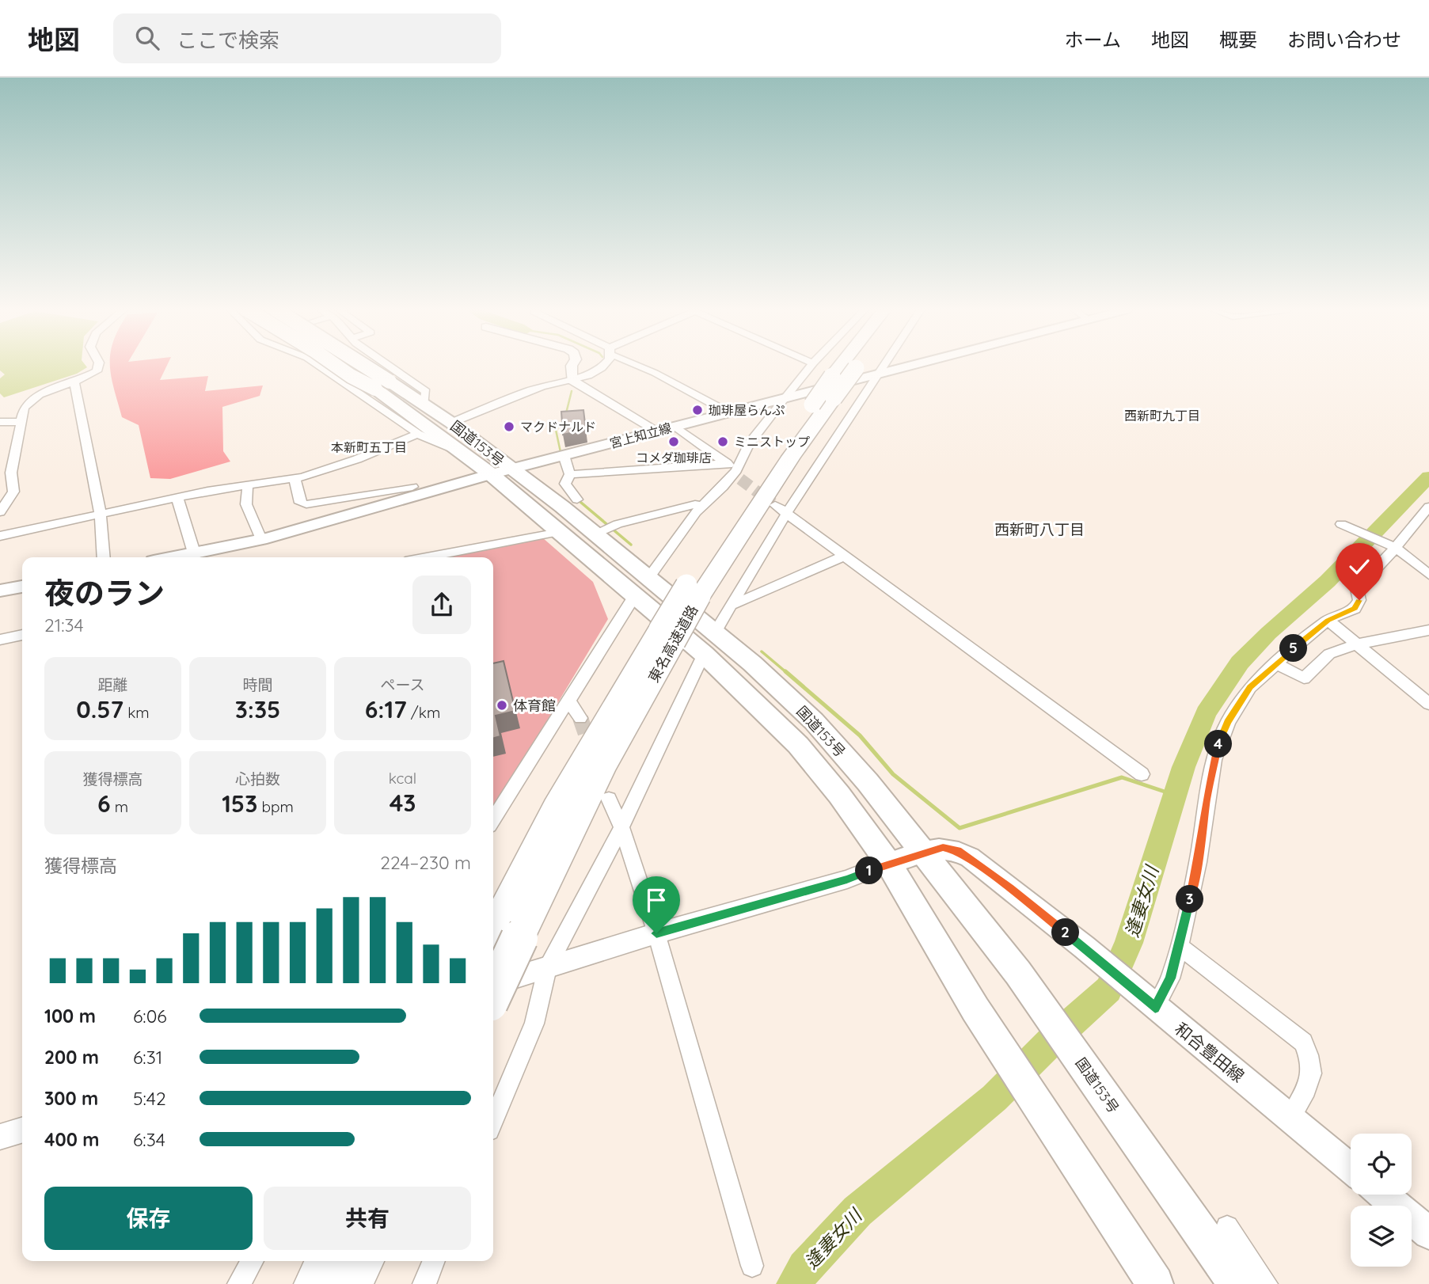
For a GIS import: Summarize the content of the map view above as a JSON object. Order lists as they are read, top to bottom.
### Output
{
  "streets": {
    "highway": ["国道153号", "東名高速道路"],
    "main road": ["宮上知立線", "和合豊田線"]
  },
  "crossings": [
    ["宮上知立線", "国道153号"],
    ["国道153号", "和合豊田線"]
  ],
  "districts": ["西新町九丁目", "本新町五丁目", "西新町八丁目"],
  "water": ["逢妻女川"],
  "places": [
    "珈琲屋らんぷ",
    "マクドナルド",
    "コメダ珈琲店",
    "ミニストップ",
    "体育館"
  ],
  "page": {
    "header": "地図",
    "search": "ここで検索",
    "nav": [
      "ホーム",
      "地図",
      "概要",
      "お問い合わせ"
    ],
    "heading": ["夜のラン", "21:34"],
    "pins": [
      "5",
      "4",
      "1",
      "3",
      "2"
    ],
    "stats": [
      ["距離", "0.57 km"],
      ["時間", "3:35"],
      ["ペース", "6:17 /km"],
      ["獲得標高", "6 m"],
      ["心拍数", "153 bpm"],
      ["kcal", "43"]
    ],
    "chart": ["獲得標高", "224–230 m"],
    "list": [
      {
        "name": "100 m",
        "note": "6:06"
      },
      {
        "name": "200 m",
        "note": "6:31"
      },
      {
        "name": "300 m",
        "note": "5:42"
      },
      {
        "name": "400 m",
        "note": "6:34"
      }
    ],
    "buttons": ["保存", "共有"]
  }
}
